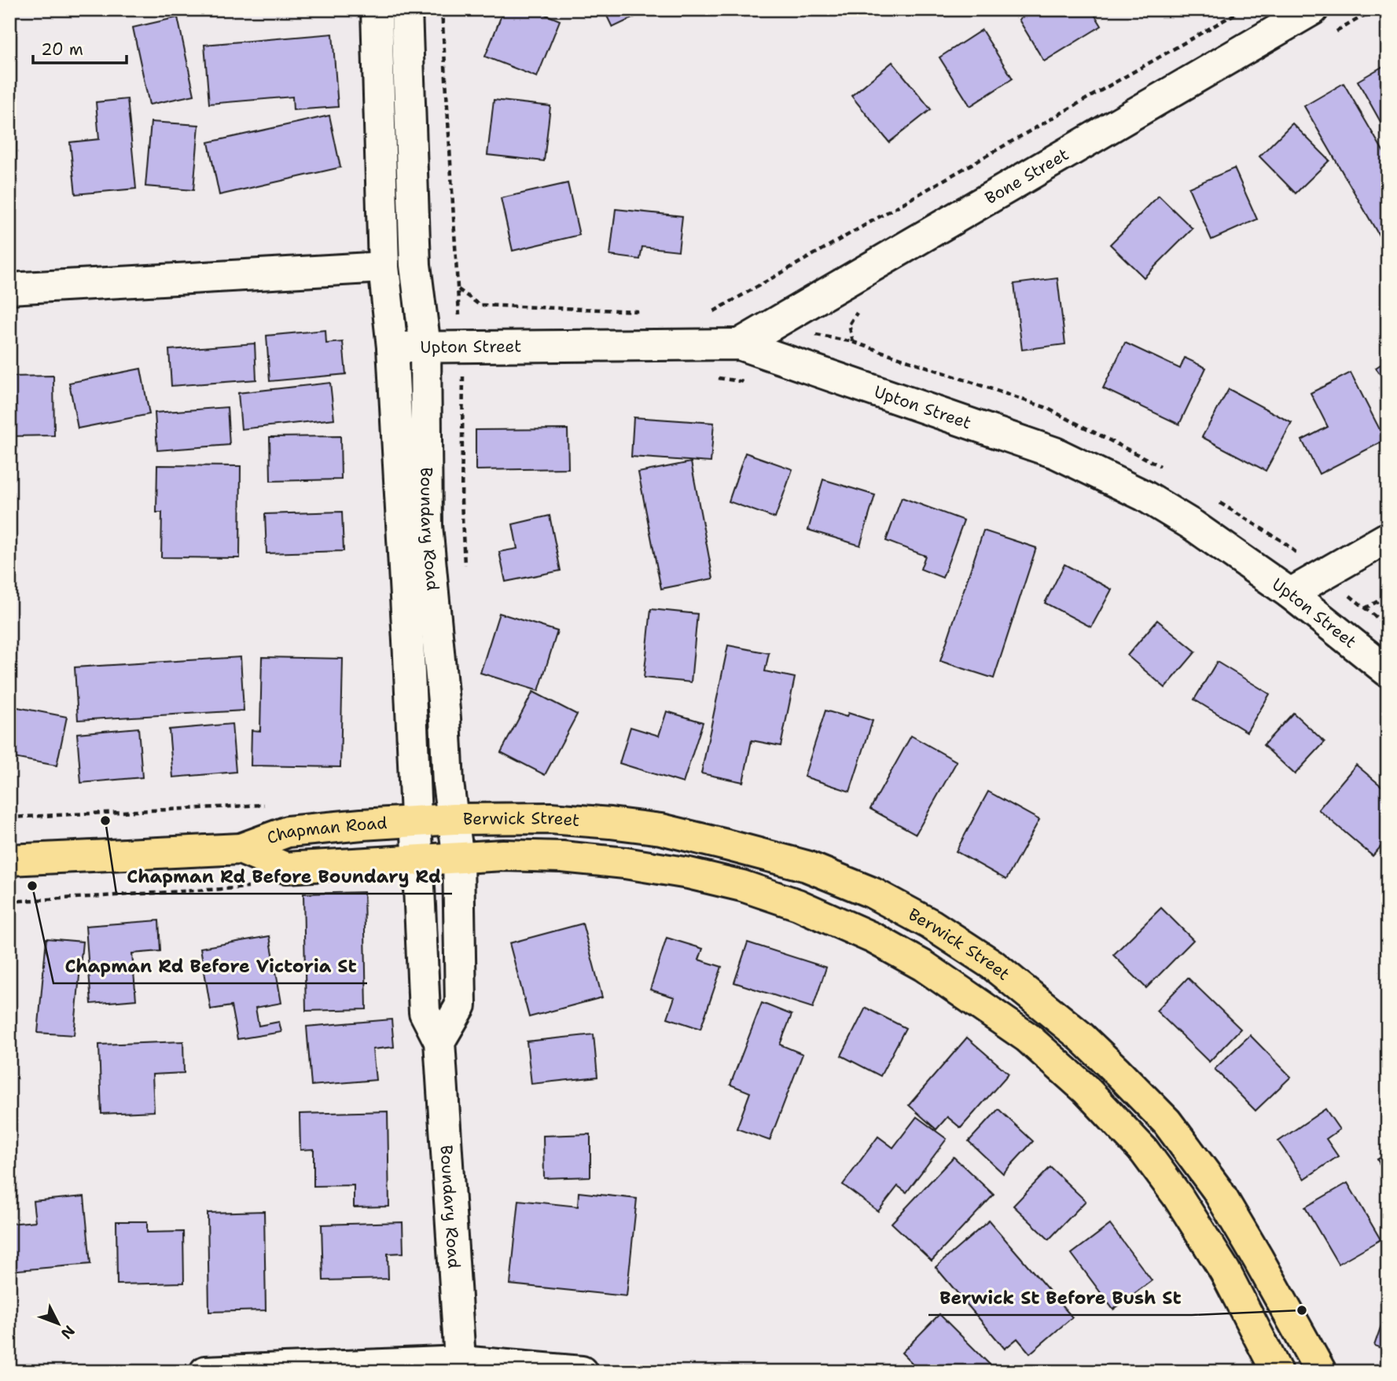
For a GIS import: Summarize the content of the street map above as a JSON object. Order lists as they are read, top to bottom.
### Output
{
  "streets": {
    "main road": ["Berwick Street", "Chapman Road"],
    "street": ["Bone Street", "Upton Street", "Boundary Road"]
  },
  "crossings": [
    ["Bone Street", "Upton Street"],
    ["Upton Street", "Boundary Road"],
    ["Boundary Road", "Berwick Street"],
    ["Boundary Road", "Chapman Road"],
    ["Berwick Street", "Chapman Road"]
  ],
  "places": ["Chapman Rd Before Boundary Rd", "Chapman Rd Before Victoria St", "Berwick St Before Bush St"],
  "scale_bar": "20 m",
  "north": "bottom right"
}
